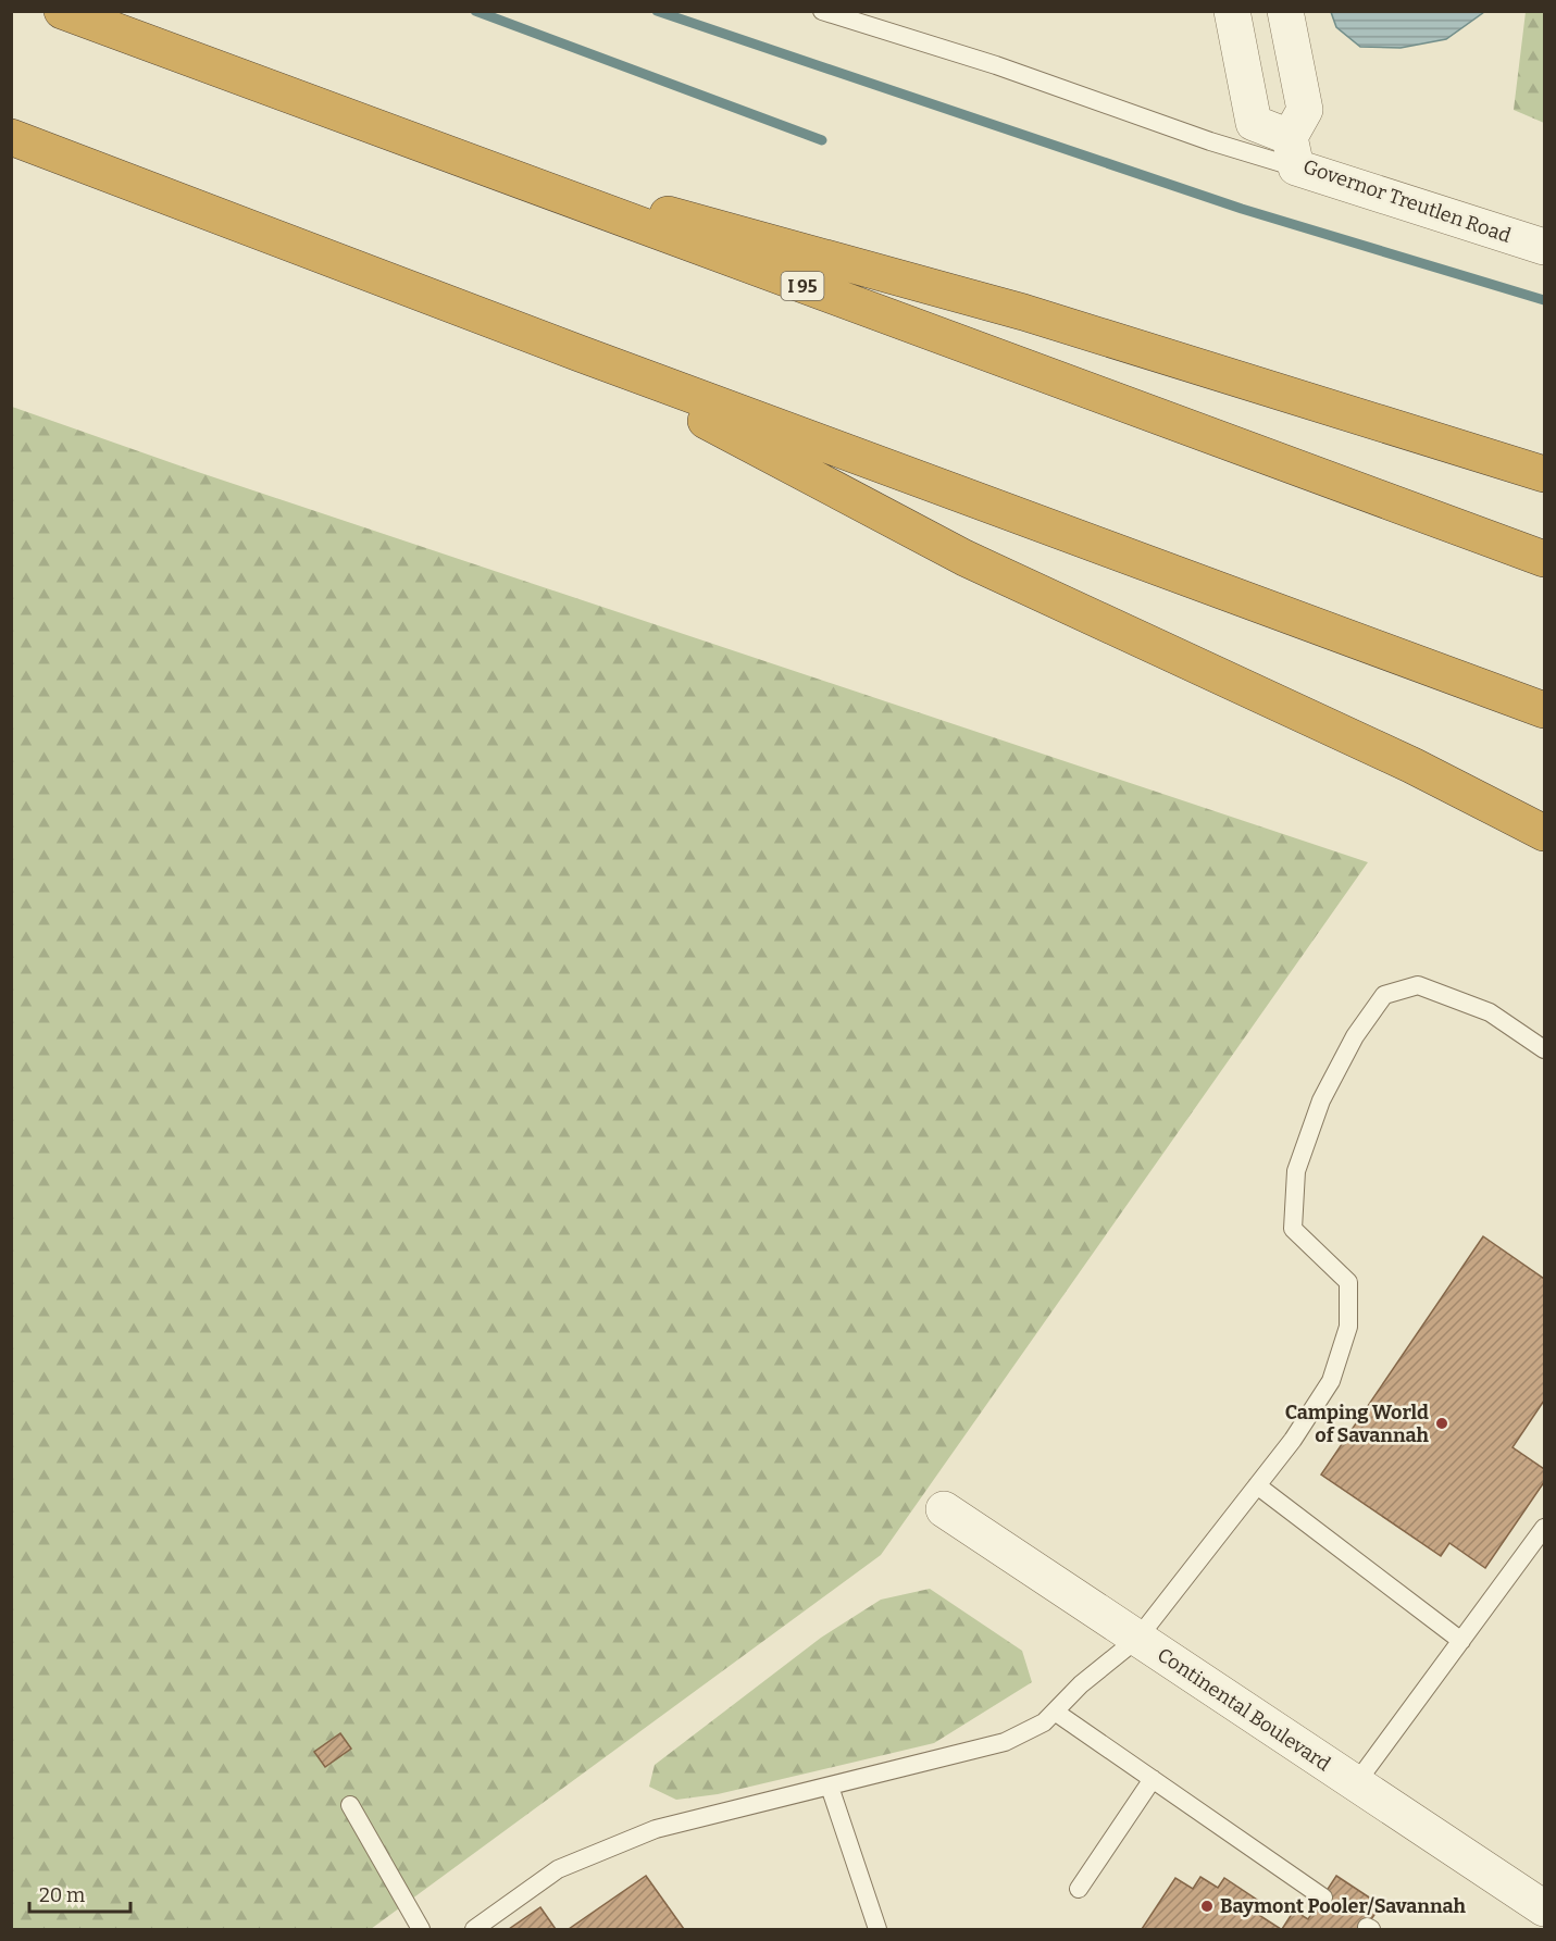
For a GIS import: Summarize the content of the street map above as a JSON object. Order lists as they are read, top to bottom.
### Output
{
  "streets": {
    "highway": ["I 95"],
    "street": ["Governor Treutlen Road", "Continental Boulevard"]
  },
  "places": ["Camping World of Savannah", "Baymont Pooler/Savannah"],
  "scale_bar": "20 m"
}
